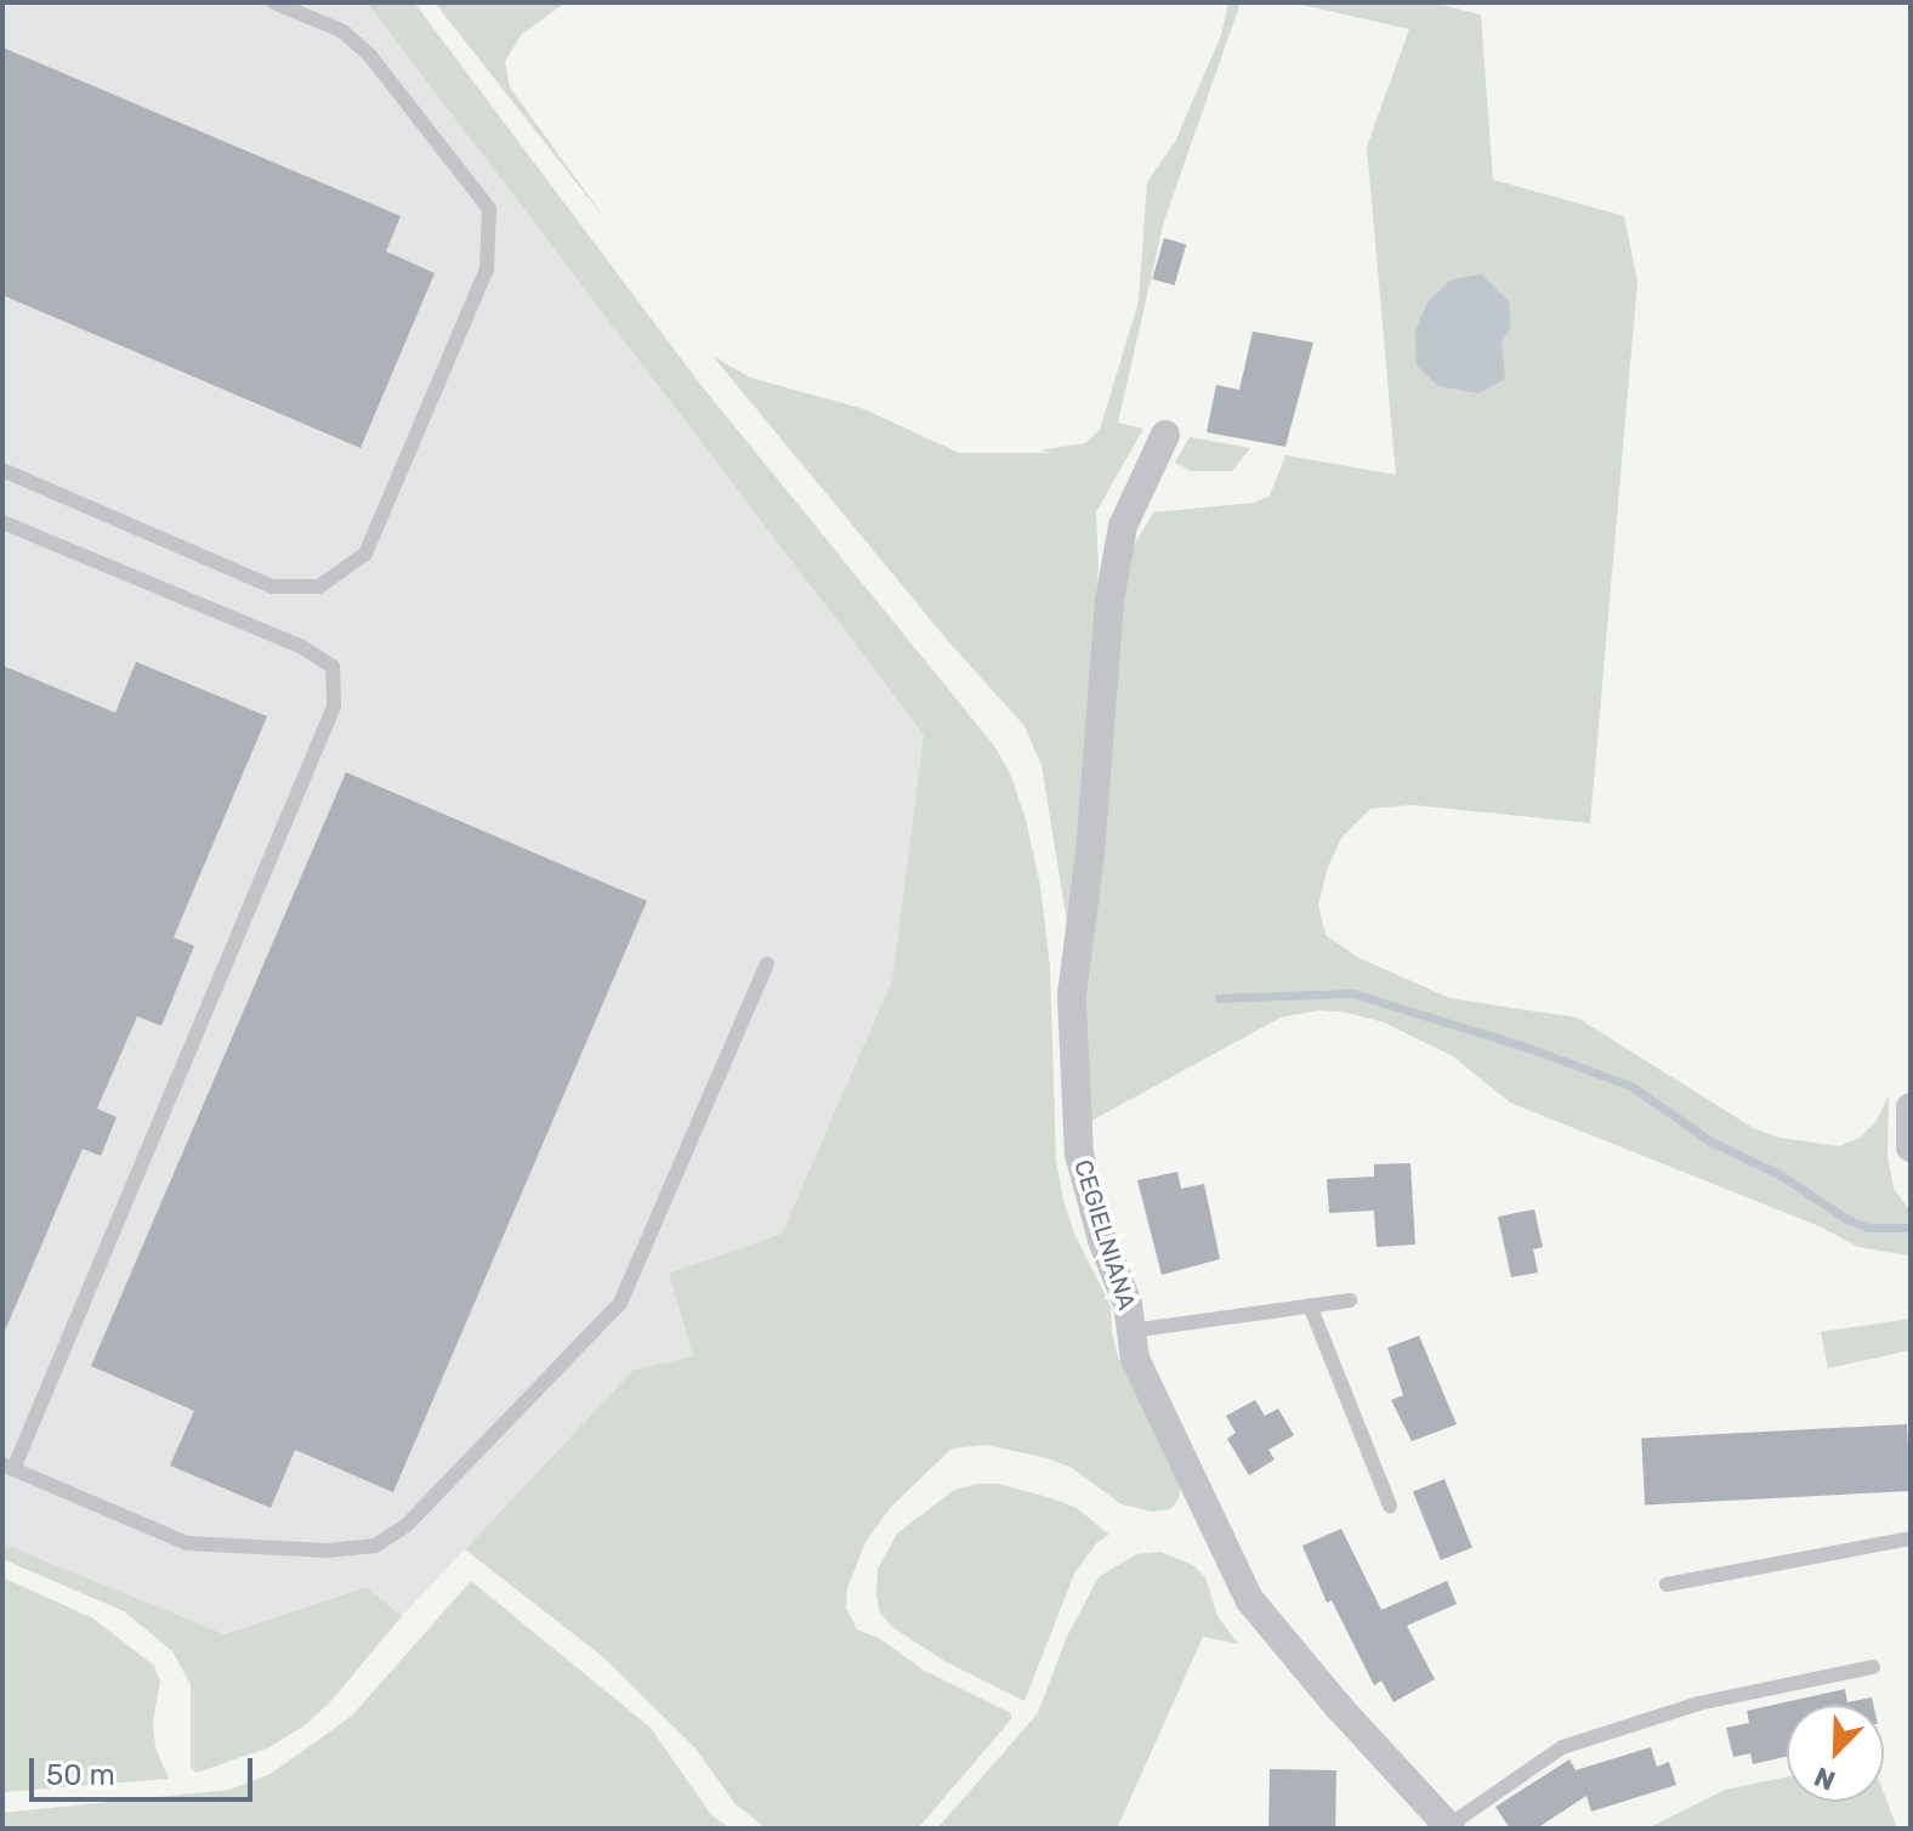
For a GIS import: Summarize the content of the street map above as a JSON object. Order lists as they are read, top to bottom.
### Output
{
  "streets": {
    "street": ["CEGIELNIANA"]
  },
  "scale_bar": "50 m",
  "north": "bottom left"
}
